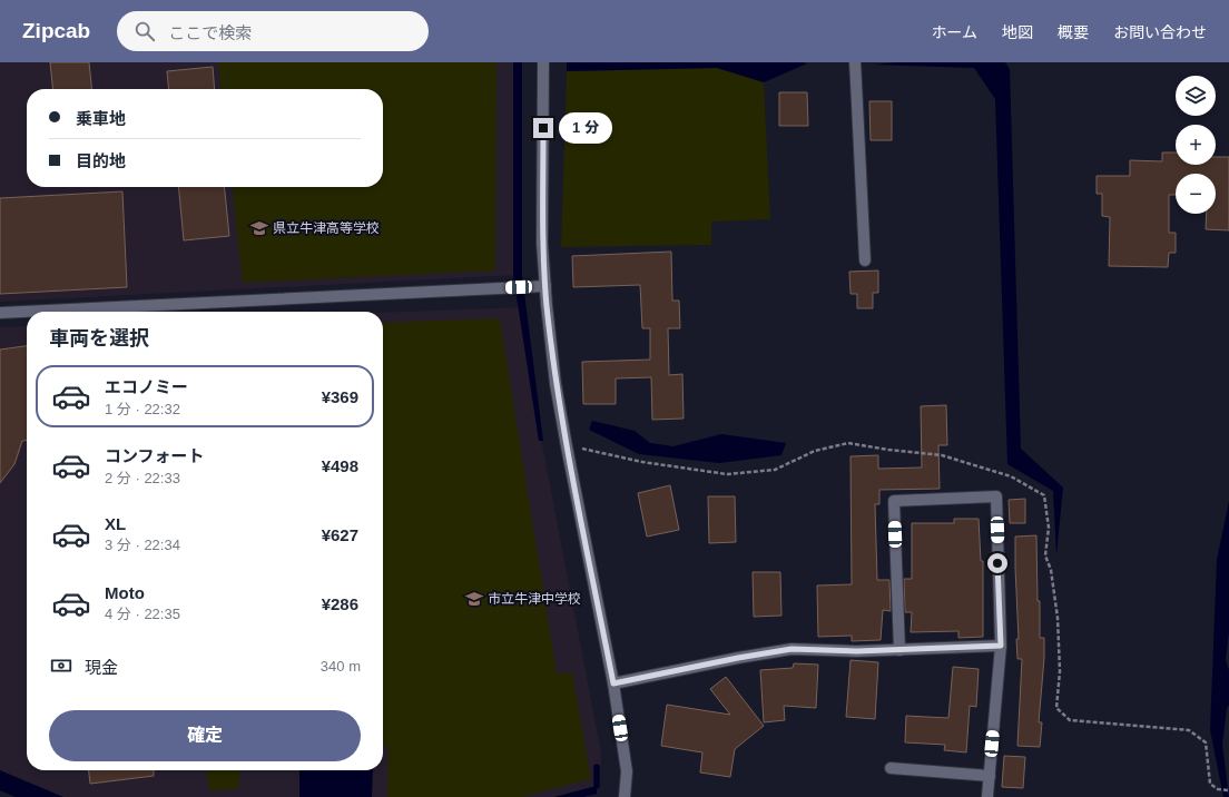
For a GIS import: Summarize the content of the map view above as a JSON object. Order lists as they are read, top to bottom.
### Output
{
  "places": {
    "school or university": ["県立牛津高等学校", "市立牛津中学校"]
  },
  "page": {
    "header": "Zipcab",
    "search": "ここで検索",
    "nav": [
      "ホーム",
      "地図",
      "概要",
      "お問い合わせ"
    ],
    "map_buttons": ["+", "−"],
    "banner": ["乗車地", "目的地"],
    "bubble": "1 分",
    "heading": "車両を選択",
    "list": [
      {
        "name": "エコノミー",
        "note": "1 分 · 22:32",
        "value": "¥369"
      },
      {
        "name": "コンフォート",
        "note": "2 分 · 22:33",
        "value": "¥498"
      },
      {
        "name": "XL",
        "note": "3 分 · 22:34",
        "value": "¥627"
      },
      {
        "name": "Moto",
        "note": "4 分 · 22:35",
        "value": "¥286"
      }
    ],
    "pay": ["現金", "340 m"],
    "buttons": "確定"
  }
}
